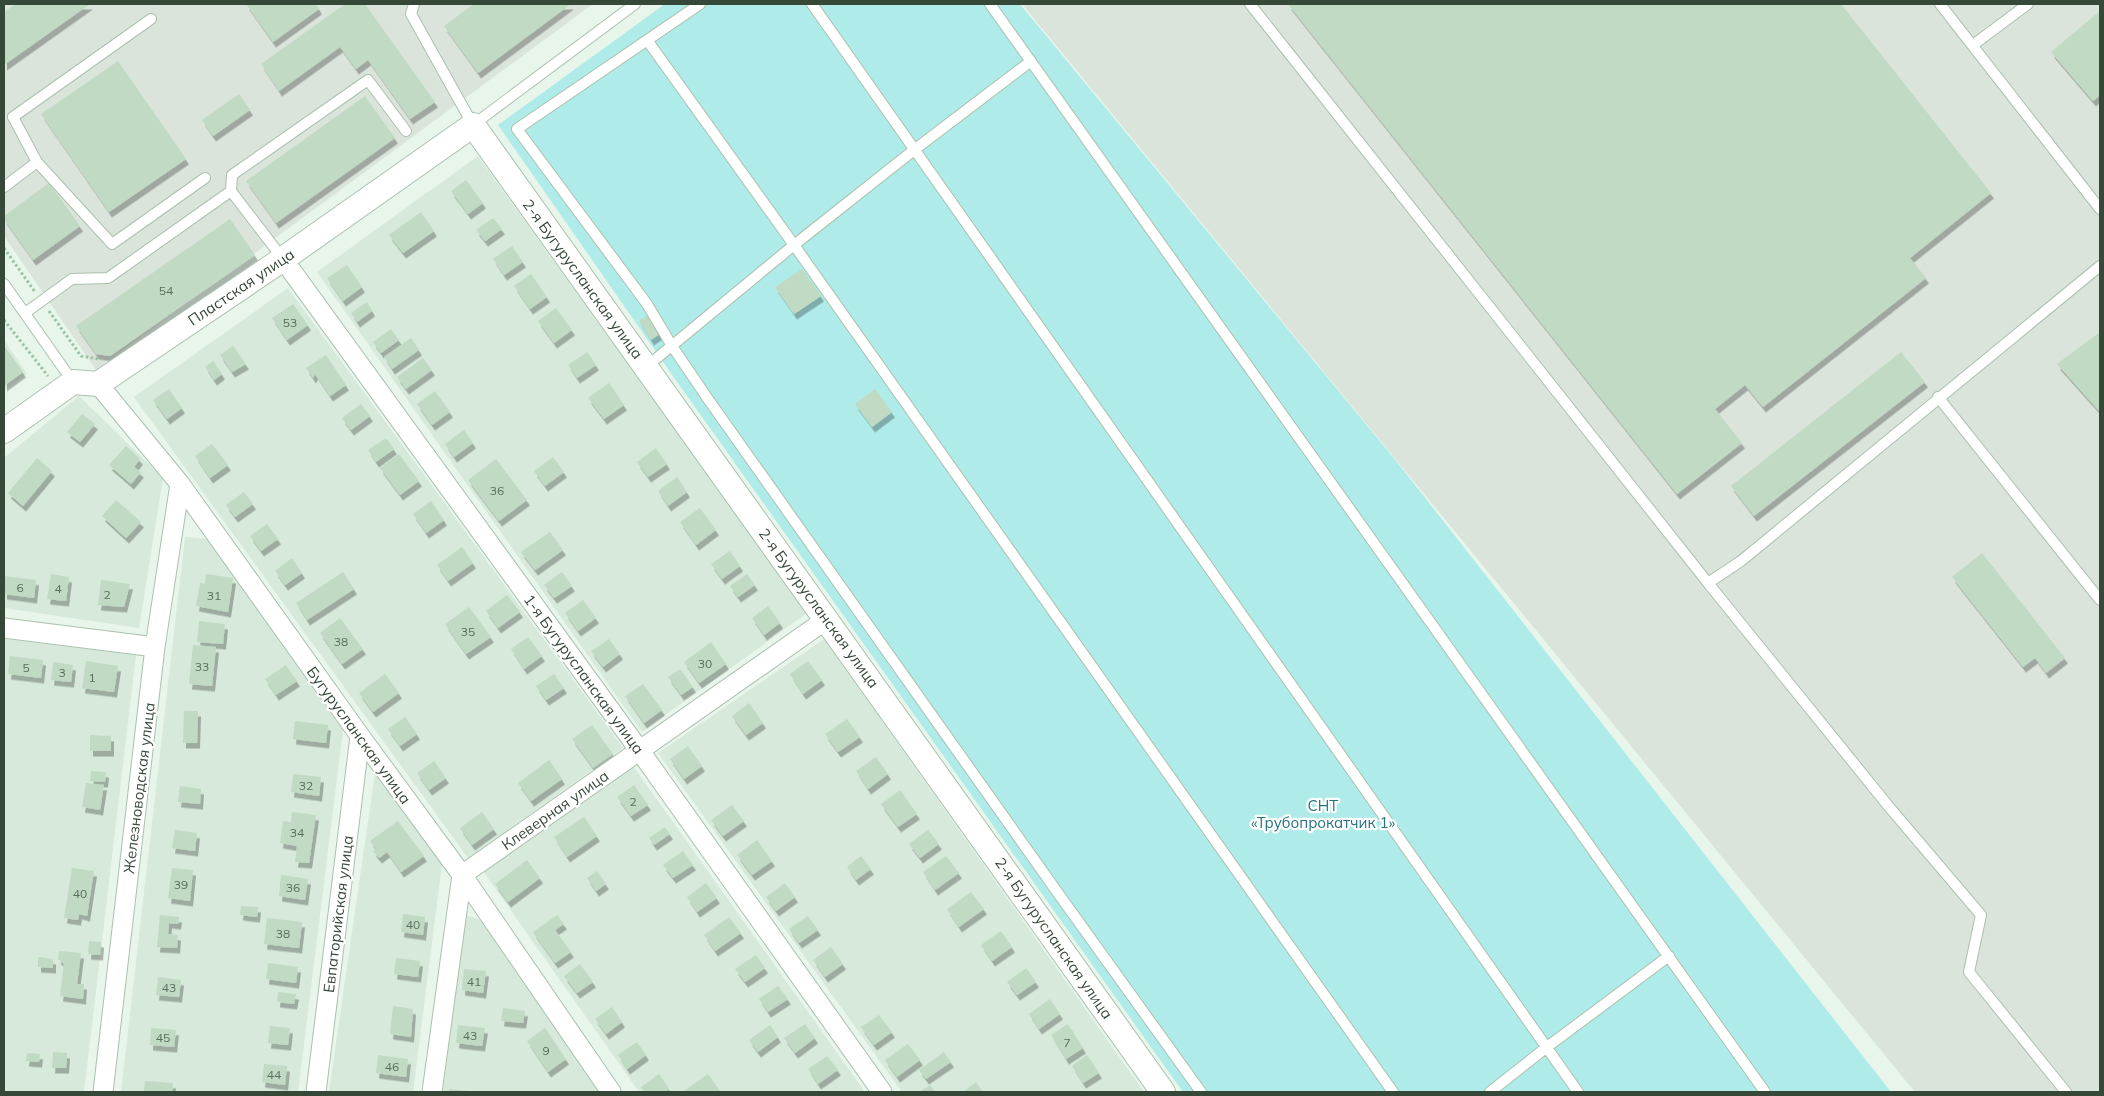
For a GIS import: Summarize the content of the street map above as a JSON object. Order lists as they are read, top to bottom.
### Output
{
  "streets": {
    "street": [
      "2-я Бугурусланская улица",
      "Пластская улица",
      "1-я Бугурусланская улица",
      "Бугурусланская улица",
      "Железноводская улица",
      "Клеверная улица",
      "Евпаторийская улица"
    ]
  },
  "crossings": [
    ["2-я Бугурусланская улица", "Пластская улица"],
    ["2-я Бугурусланская улица", "Клеверная улица"],
    ["Пластская улица", "1-я Бугурусланская улица"],
    ["Пластская улица", "Бугурусланская улица"],
    ["1-я Бугурусланская улица", "Клеверная улица"],
    ["Бугурусланская улица", "Железноводская улица"],
    ["Бугурусланская улица", "Клеверная улица"],
    ["Бугурусланская улица", "Евпаторийская улица"]
  ],
  "parks": ["СНТ «Трубопрокатчик 1»"],
  "house_numbers": [
    "54",
    "53",
    "36",
    "6",
    "4",
    "2",
    "31",
    "35",
    "38",
    "30",
    "33",
    "5",
    "3",
    "1",
    "32",
    "2",
    "34",
    "39",
    "36",
    "40",
    "40",
    "38",
    "41",
    "43",
    "43",
    "45",
    "7",
    "9",
    "46",
    "44"
  ]
}
